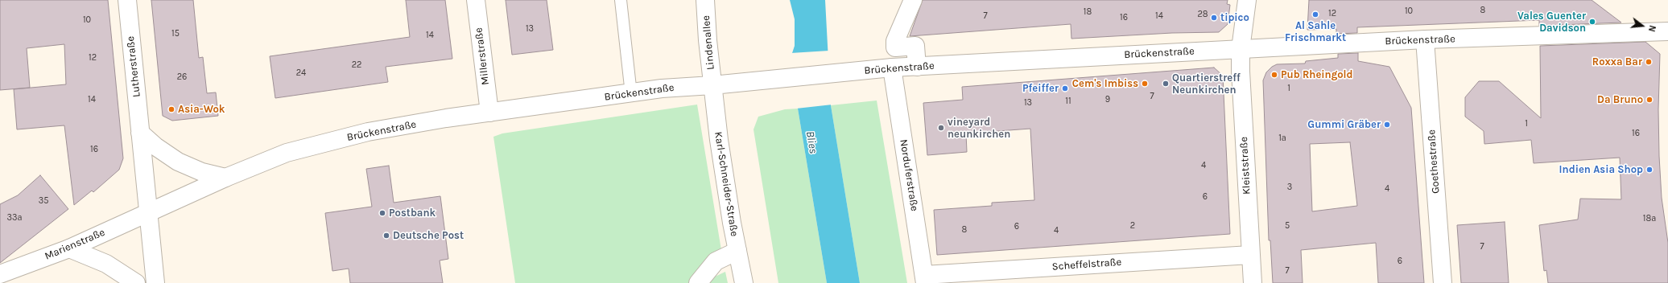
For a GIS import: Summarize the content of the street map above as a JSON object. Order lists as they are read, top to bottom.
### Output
{
  "streets": {
    "street": [
      "Brückenstraße",
      "Lindenallee",
      "Millerstraße",
      "Lutherstraße",
      "Goethestraße",
      "Kleiststraße",
      "Norduferstraße",
      "Karl-Schneider-Straße",
      "Marienstraße",
      "Scheffelstraße"
    ]
  },
  "crossings": [
    ["Brückenstraße", "Lindenallee"],
    ["Brückenstraße", "Millerstraße"],
    ["Brückenstraße", "Lutherstraße"],
    ["Brückenstraße", "Goethestraße"],
    ["Brückenstraße", "Kleiststraße"],
    ["Brückenstraße", "Norduferstraße"],
    ["Brückenstraße", "Karl-Schneider-Straße"],
    ["Brückenstraße", "Marienstraße"],
    ["Lindenallee", "Karl-Schneider-Straße"],
    ["Lutherstraße", "Marienstraße"],
    ["Kleiststraße", "Scheffelstraße"],
    ["Norduferstraße", "Scheffelstraße"]
  ],
  "water": ["Blies"],
  "places": [
    "Al Sahle Frischmarkt",
    "tipico",
    "Vales Guenter Davidson",
    "Roxxa Bar",
    "Pub Rheingold",
    "Cem's Imbiss",
    "Quartierstreff Neunkirchen",
    "Pfeiffer",
    "Da Bruno",
    "Asia-Wok",
    "Gummi Gräber",
    "vineyard neunkirchen",
    "Indien Asia Shop",
    "Postbank",
    "Deutsche Post"
  ],
  "house_numbers": [
    "8",
    "10",
    "18",
    "12",
    "28",
    "7",
    "14",
    "16",
    "10",
    "13",
    "15",
    "14",
    "12",
    "22",
    "24",
    "26",
    "1",
    "7",
    "14",
    "9",
    "11",
    "13",
    "1",
    "16",
    "1a",
    "16",
    "4",
    "3",
    "4",
    "6",
    "35",
    "33a",
    "18a",
    "2",
    "5",
    "6",
    "8",
    "4",
    "7",
    "6",
    "7"
  ],
  "north": "right"
}
